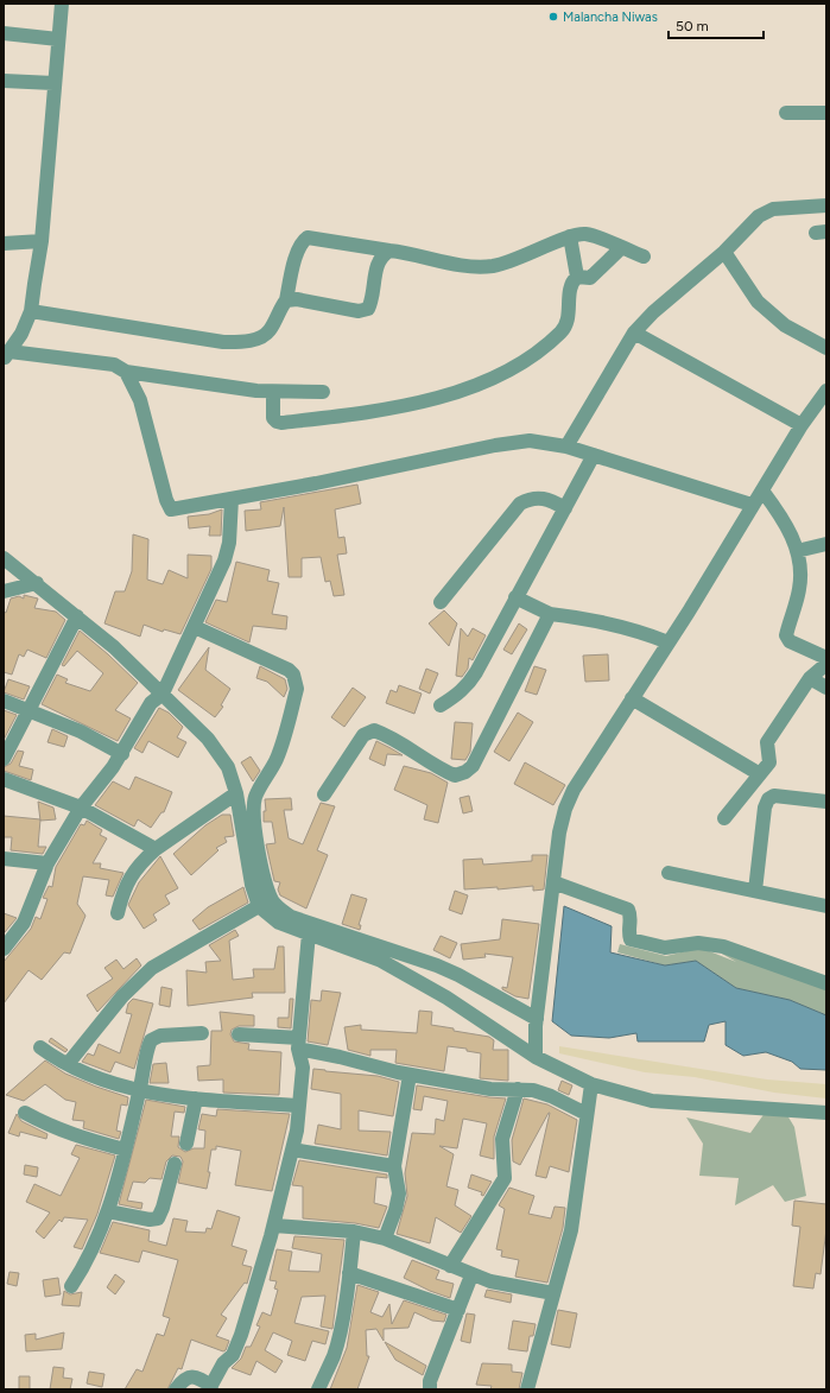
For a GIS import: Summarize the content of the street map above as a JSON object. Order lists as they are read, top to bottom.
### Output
{
  "places": ["Malancha Niwas"],
  "scale_bar": "50 m"
}
